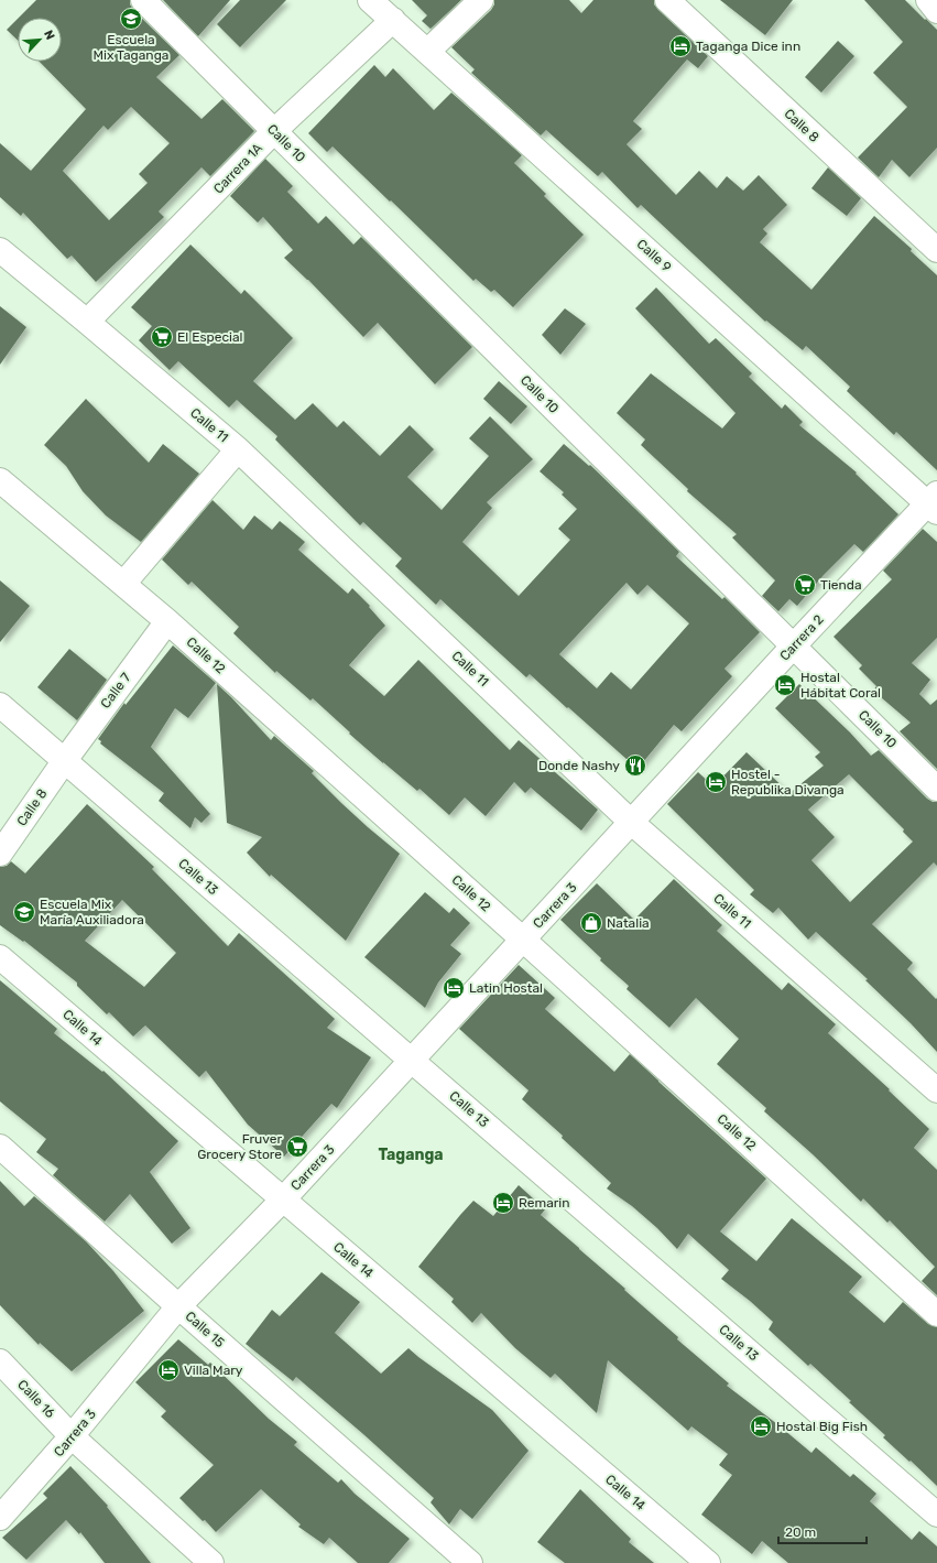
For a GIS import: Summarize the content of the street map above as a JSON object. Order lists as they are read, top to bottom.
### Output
{
  "streets": {
    "street": [
      "Calle 8",
      "Calle 10",
      "Carrera 1A",
      "Calle 9",
      "Calle 11",
      "Carrera 2",
      "Calle 12",
      "Calle 7",
      "Calle 13",
      "Carrera 3",
      "Calle 14",
      "Calle 15",
      "Calle 16"
    ]
  },
  "crossings": [
    ["Calle 8", "Calle 7"],
    ["Calle 8", "Calle 13"],
    ["Calle 10", "Carrera 1A"],
    ["Calle 10", "Carrera 2"],
    ["Carrera 1A", "Calle 9"],
    ["Carrera 1A", "Calle 11"],
    ["Calle 9", "Carrera 2"],
    ["Calle 11", "Carrera 2"],
    ["Calle 11", "Carrera 3"],
    ["Carrera 2", "Carrera 3"],
    ["Calle 12", "Calle 7"],
    ["Calle 12", "Carrera 3"],
    ["Calle 7", "Calle 13"],
    ["Calle 13", "Carrera 3"],
    ["Carrera 3", "Calle 14"],
    ["Carrera 3", "Calle 15"],
    ["Carrera 3", "Calle 16"]
  ],
  "districts": ["Taganga"],
  "places": {
    "school or university": ["Escuela Mix Taganga", "Escuela Mix María Auxiliadora"],
    "hotel": [
      "Taganga Dice inn",
      "Hostal Hábitat Coral",
      "Hostel - Republika Divanga",
      "Latin Hostal",
      "Remarin",
      "Villa Mary",
      "Hostal Big Fish"
    ],
    "supermarket": ["El Especial", "Tienda", "Fruver Grocery Store"],
    "restaurant": ["Donde Nashy"],
    "shop": ["Natalia"]
  },
  "scale_bar": "20 m",
  "north": "top right"
}
